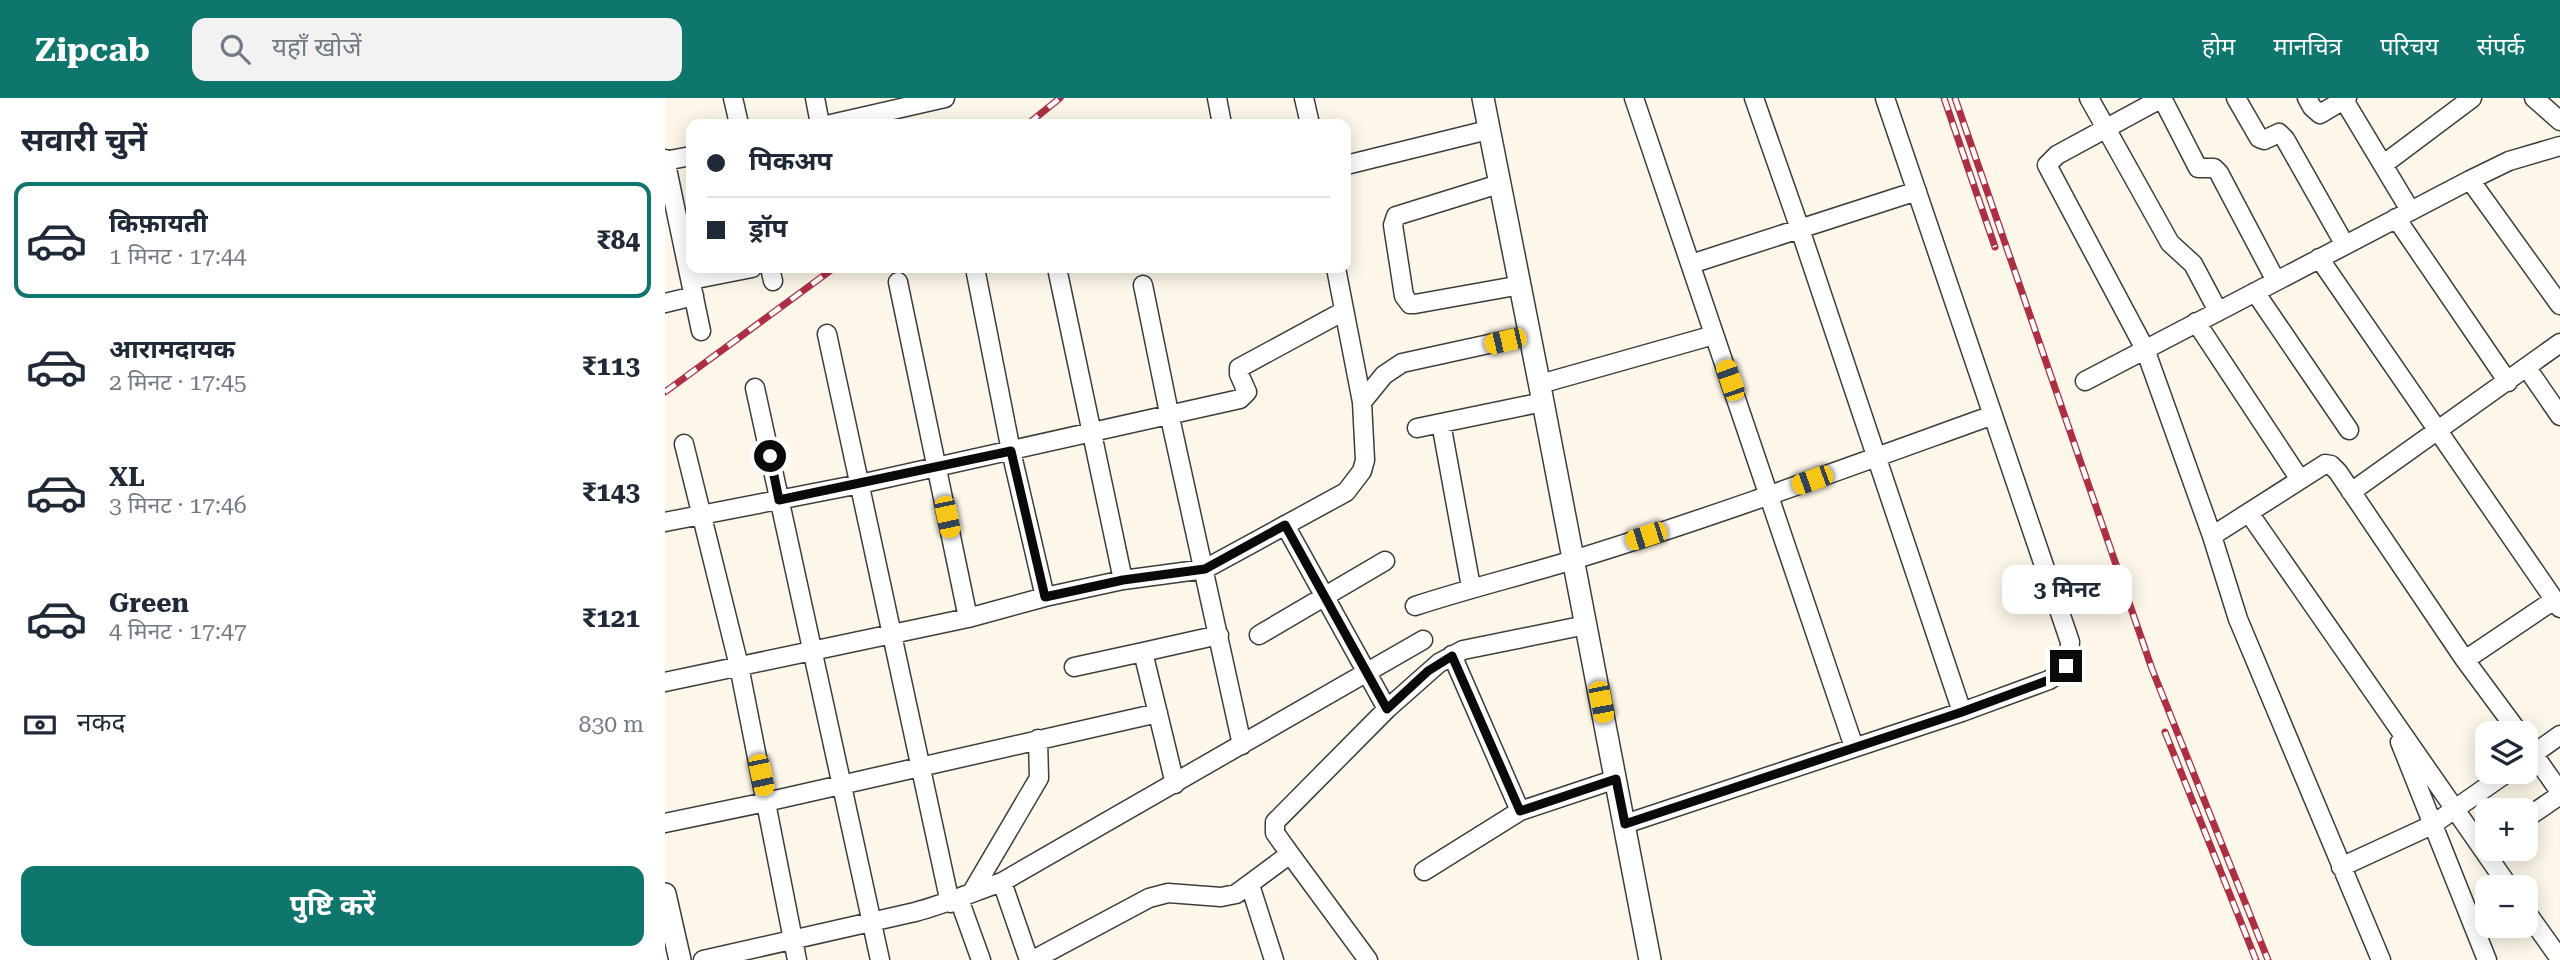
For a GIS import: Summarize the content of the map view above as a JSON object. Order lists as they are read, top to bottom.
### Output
{
  "page": {
    "header": "Zipcab",
    "search": "यहाँ खोजें",
    "nav": [
      "होम",
      "मानचित्र",
      "परिचय",
      "संपर्क"
    ],
    "heading": "सवारी चुनें",
    "banner": ["पिकअप", "ड्रॉप"],
    "list": [
      {
        "name": "किफ़ायती",
        "note": "1 मिनट · 17:44",
        "value": "₹84"
      },
      {
        "name": "आरामदायक",
        "note": "2 मिनट · 17:45",
        "value": "₹113"
      },
      {
        "name": "XL",
        "note": "3 मिनट · 17:46",
        "value": "₹143"
      },
      {
        "name": "Green",
        "note": "4 मिनट · 17:47",
        "value": "₹121"
      }
    ],
    "bubble": "3 मिनट",
    "pay": ["नकद", "830 m"],
    "map_buttons": ["+", "−"],
    "buttons": "पुष्टि करें"
  }
}
